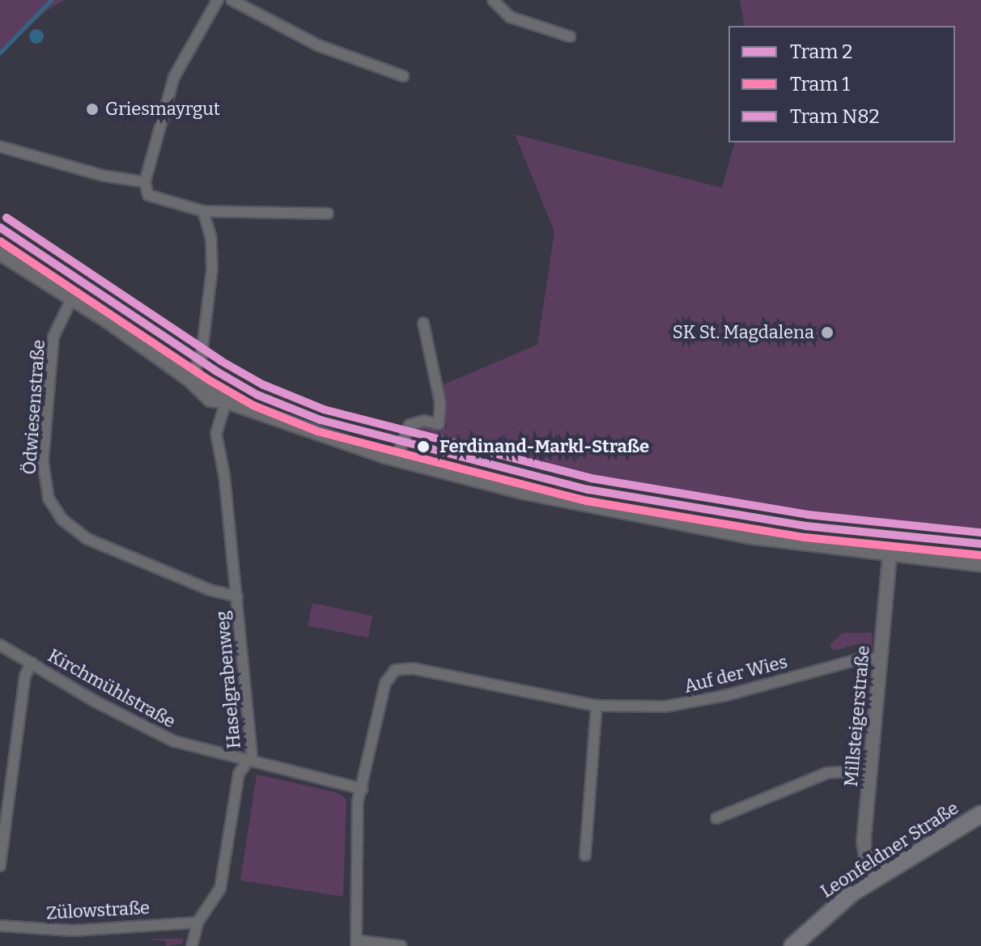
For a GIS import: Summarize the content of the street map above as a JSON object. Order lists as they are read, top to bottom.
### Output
{
  "streets": {
    "main road": ["Leonfeldner Straße"],
    "street": [
      "Ödwiesenstraße",
      "Auf der Wies",
      "Haselgrabenweg",
      "Kirchmühlstraße",
      "Millsteigerstraße",
      "Zülowstraße"
    ]
  },
  "crossings": [
    ["Ödwiesenstraße", "Haselgrabenweg"],
    ["Auf der Wies", "Kirchmühlstraße"],
    ["Auf der Wies", "Millsteigerstraße"],
    ["Haselgrabenweg", "Kirchmühlstraße"],
    ["Haselgrabenweg", "Zülowstraße"],
    ["Millsteigerstraße", "Leonfeldner Straße"]
  ],
  "places": ["Griesmayrgut", "SK St. Magdalena", "Ferdinand-Markl-Straße"],
  "lines": ["tram line N82", "tram line 2", "tram line 1"],
  "legend": ["Tram 2", "Tram 1", "Tram N82"]
}
